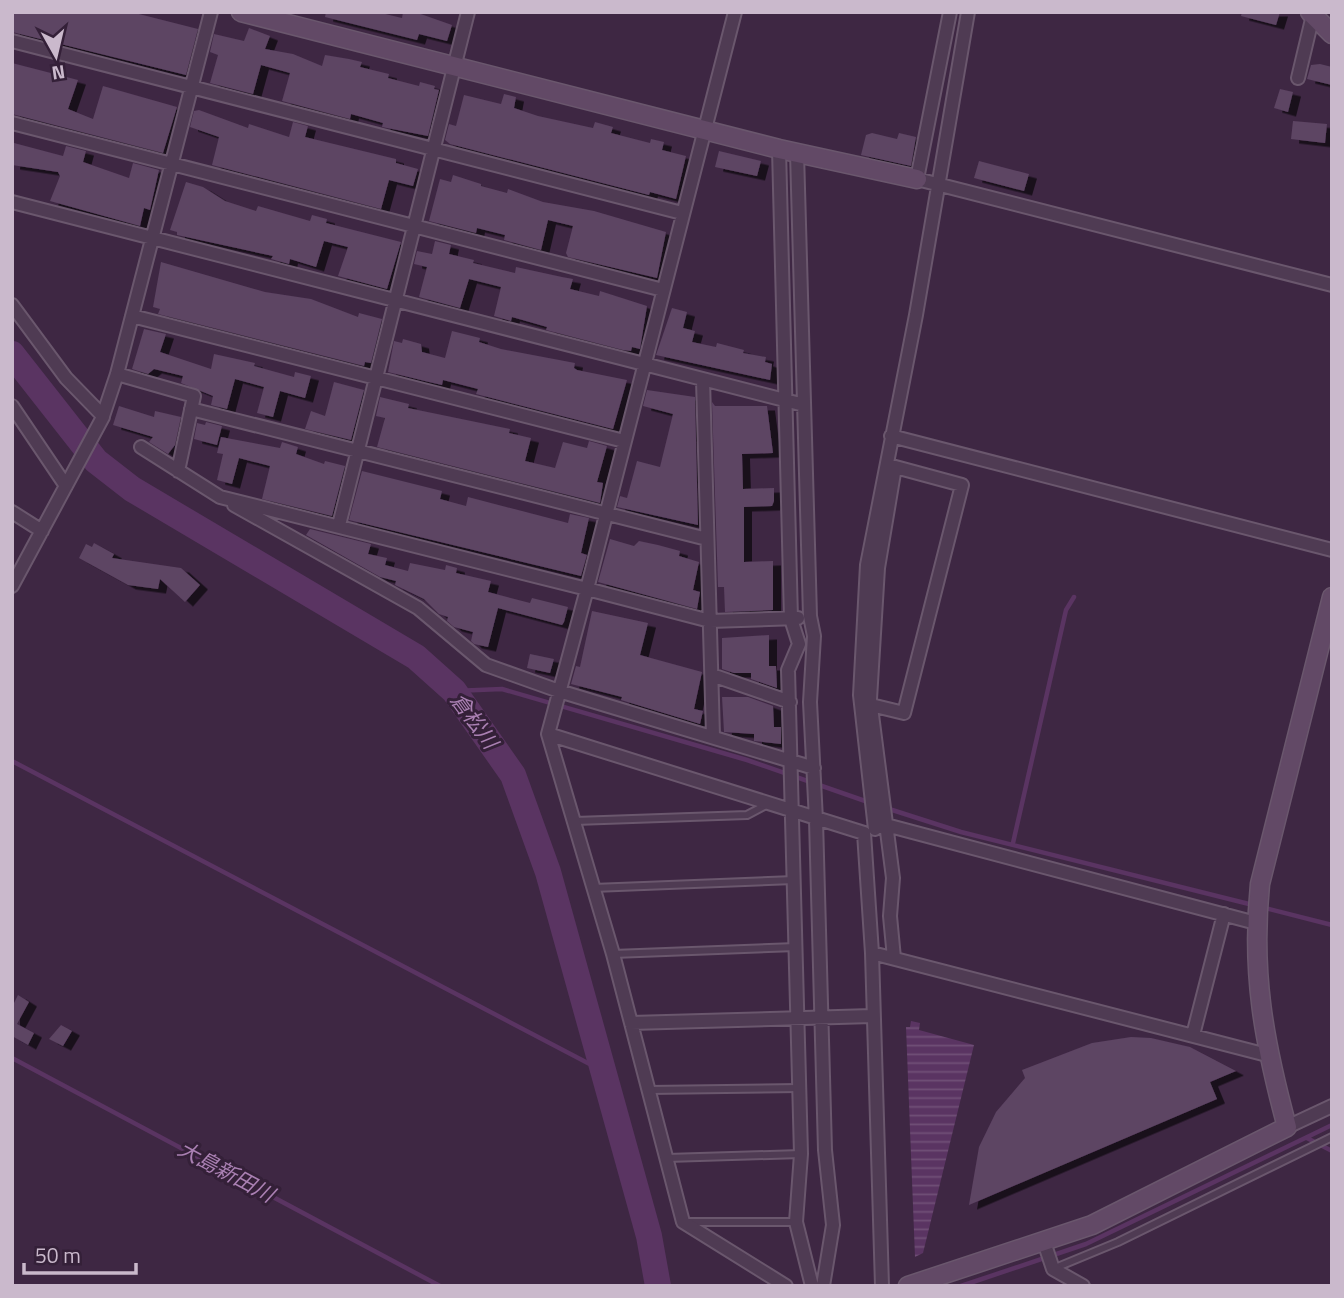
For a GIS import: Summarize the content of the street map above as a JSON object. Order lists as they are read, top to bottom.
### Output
{
  "water": ["倉松川", "大島新田川"],
  "scale_bar": "50 m",
  "north": "bottom"
}
